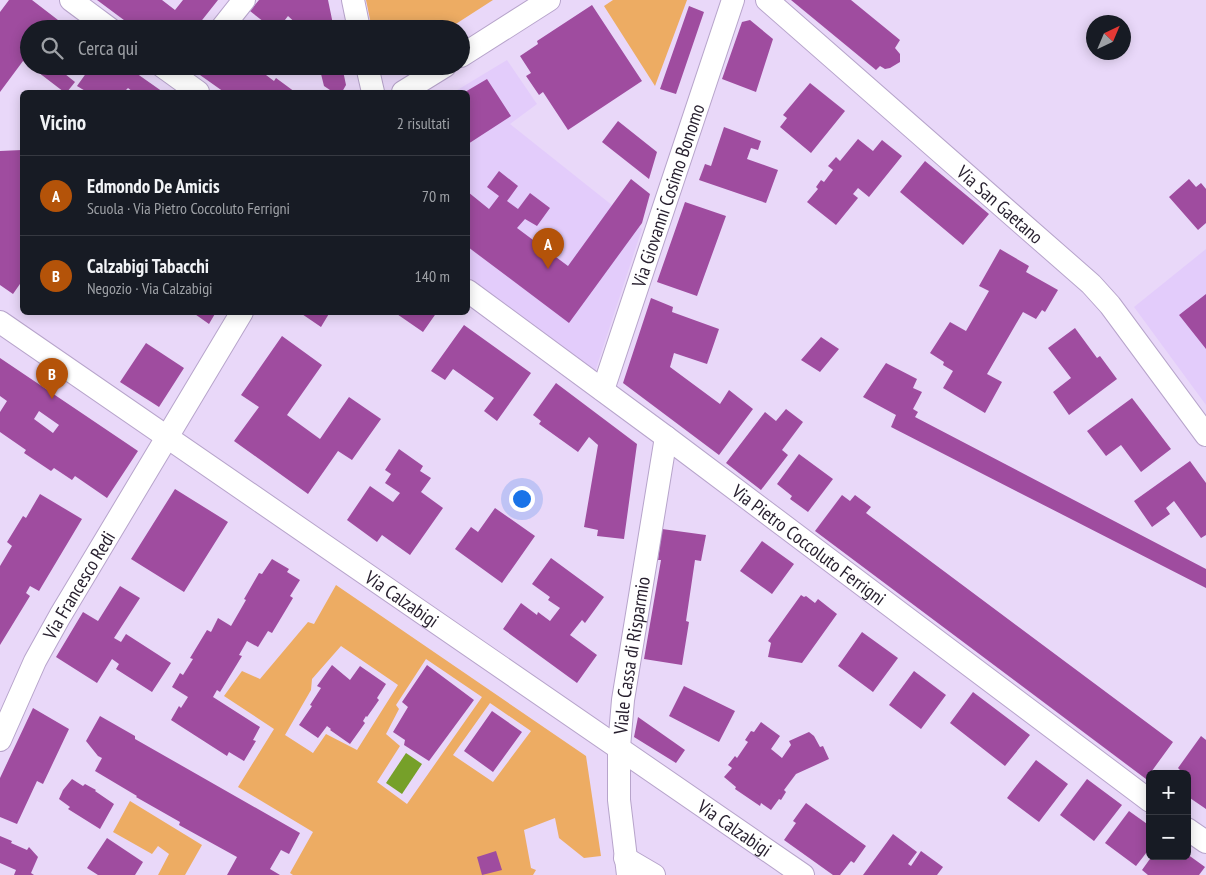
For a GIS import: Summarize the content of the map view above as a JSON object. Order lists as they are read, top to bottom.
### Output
{
  "streets": {
    "street": [
      "Via Giovanni Cosimo Bonomo",
      "Via San Gaetano",
      "Via Pietro Coccoluto Ferrigni",
      "Via Francesco Redi",
      "Via Calzabigi",
      "Viale Cassa di Risparmio"
    ]
  },
  "crossings": [
    ["Via Giovanni Cosimo Bonomo", "Via Pietro Coccoluto Ferrigni"],
    ["Via Pietro Coccoluto Ferrigni", "Viale Cassa di Risparmio"],
    ["Via Francesco Redi", "Via Calzabigi"],
    ["Via Calzabigi", "Viale Cassa di Risparmio"]
  ],
  "north": "top right",
  "page": {
    "search": "Cerca qui",
    "heading": ["Vicino", "2 risultati"],
    "list": [
      {
        "mark": "A",
        "name": "Edmondo De Amicis",
        "note": "Scuola · Via Pietro Coccoluto Ferrigni",
        "value": "70 m"
      },
      {
        "mark": "B",
        "name": "Calzabigi Tabacchi",
        "note": "Negozio · Via Calzabigi",
        "value": "140 m"
      }
    ],
    "pins": ["A", "B"],
    "map_buttons": ["+", "−"]
  }
}
